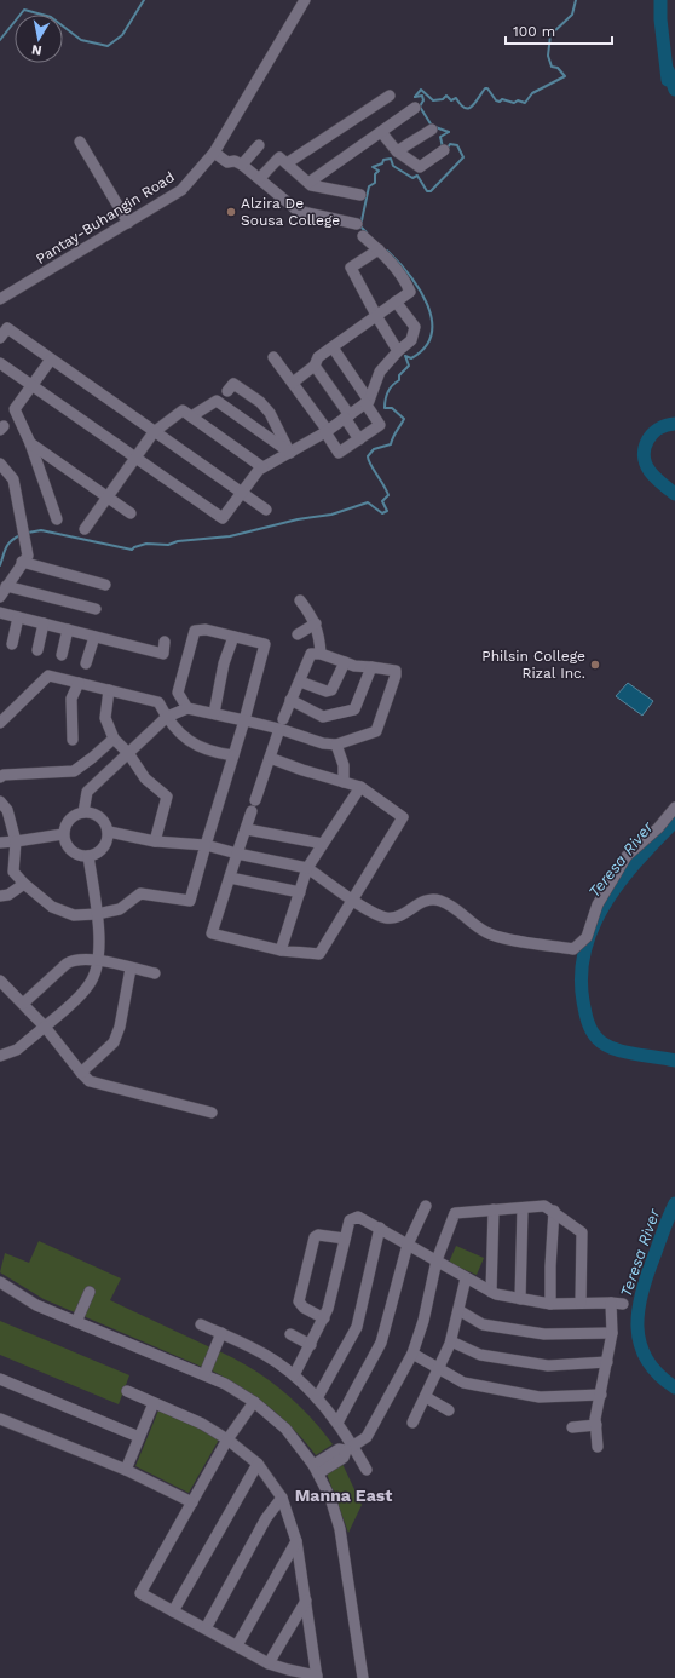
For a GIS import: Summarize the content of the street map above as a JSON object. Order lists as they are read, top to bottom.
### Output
{
  "streets": {
    "street": ["Pantay-Buhangin Road"]
  },
  "districts": ["Manna East"],
  "water": ["Teresa River"],
  "places": ["Alzira De Sousa College", "Philsin College Rizal Inc."],
  "scale_bar": "100 m",
  "north": "bottom"
}
